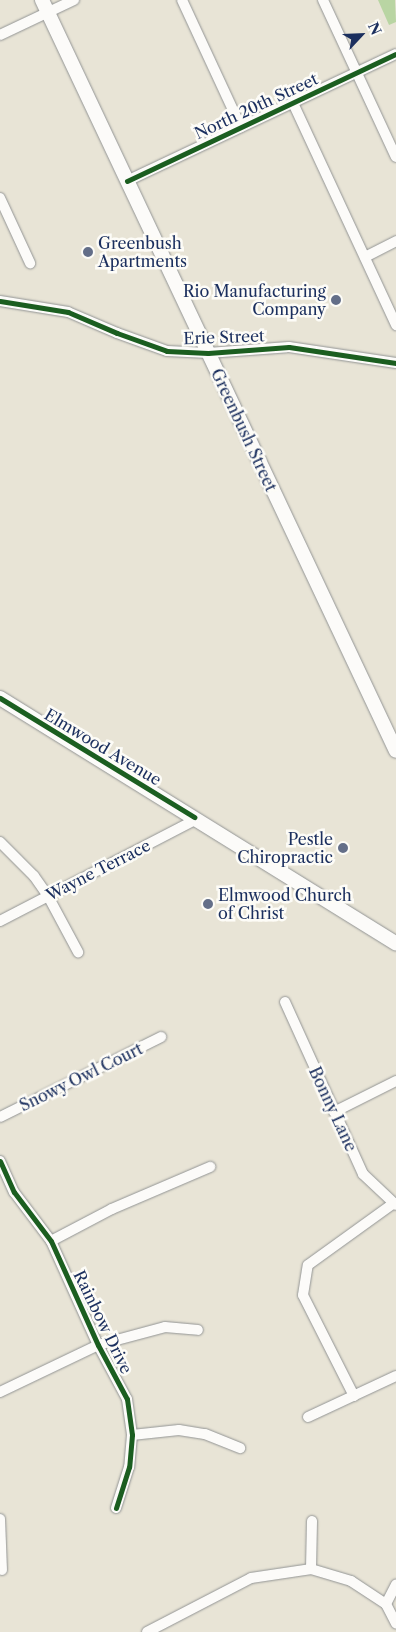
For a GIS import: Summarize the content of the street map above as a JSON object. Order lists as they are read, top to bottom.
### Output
{
  "streets": {
    "main road": ["Greenbush Street", "Elmwood Avenue"],
    "street": [
      "North 20th Street",
      "Erie Street",
      "Wayne Terrace",
      "Snowy Owl Court",
      "Bonny Lane",
      "Rainbow Drive"
    ]
  },
  "crossings": [
    ["North 20th Street", "Greenbush Street"],
    ["Erie Street", "Greenbush Street"],
    ["Elmwood Avenue", "Wayne Terrace"]
  ],
  "places": [
    "Greenbush Apartments",
    "Rio Manufacturing Company",
    "Pestle Chiropractic",
    "Elmwood Church of Christ"
  ],
  "north": "top right"
}
